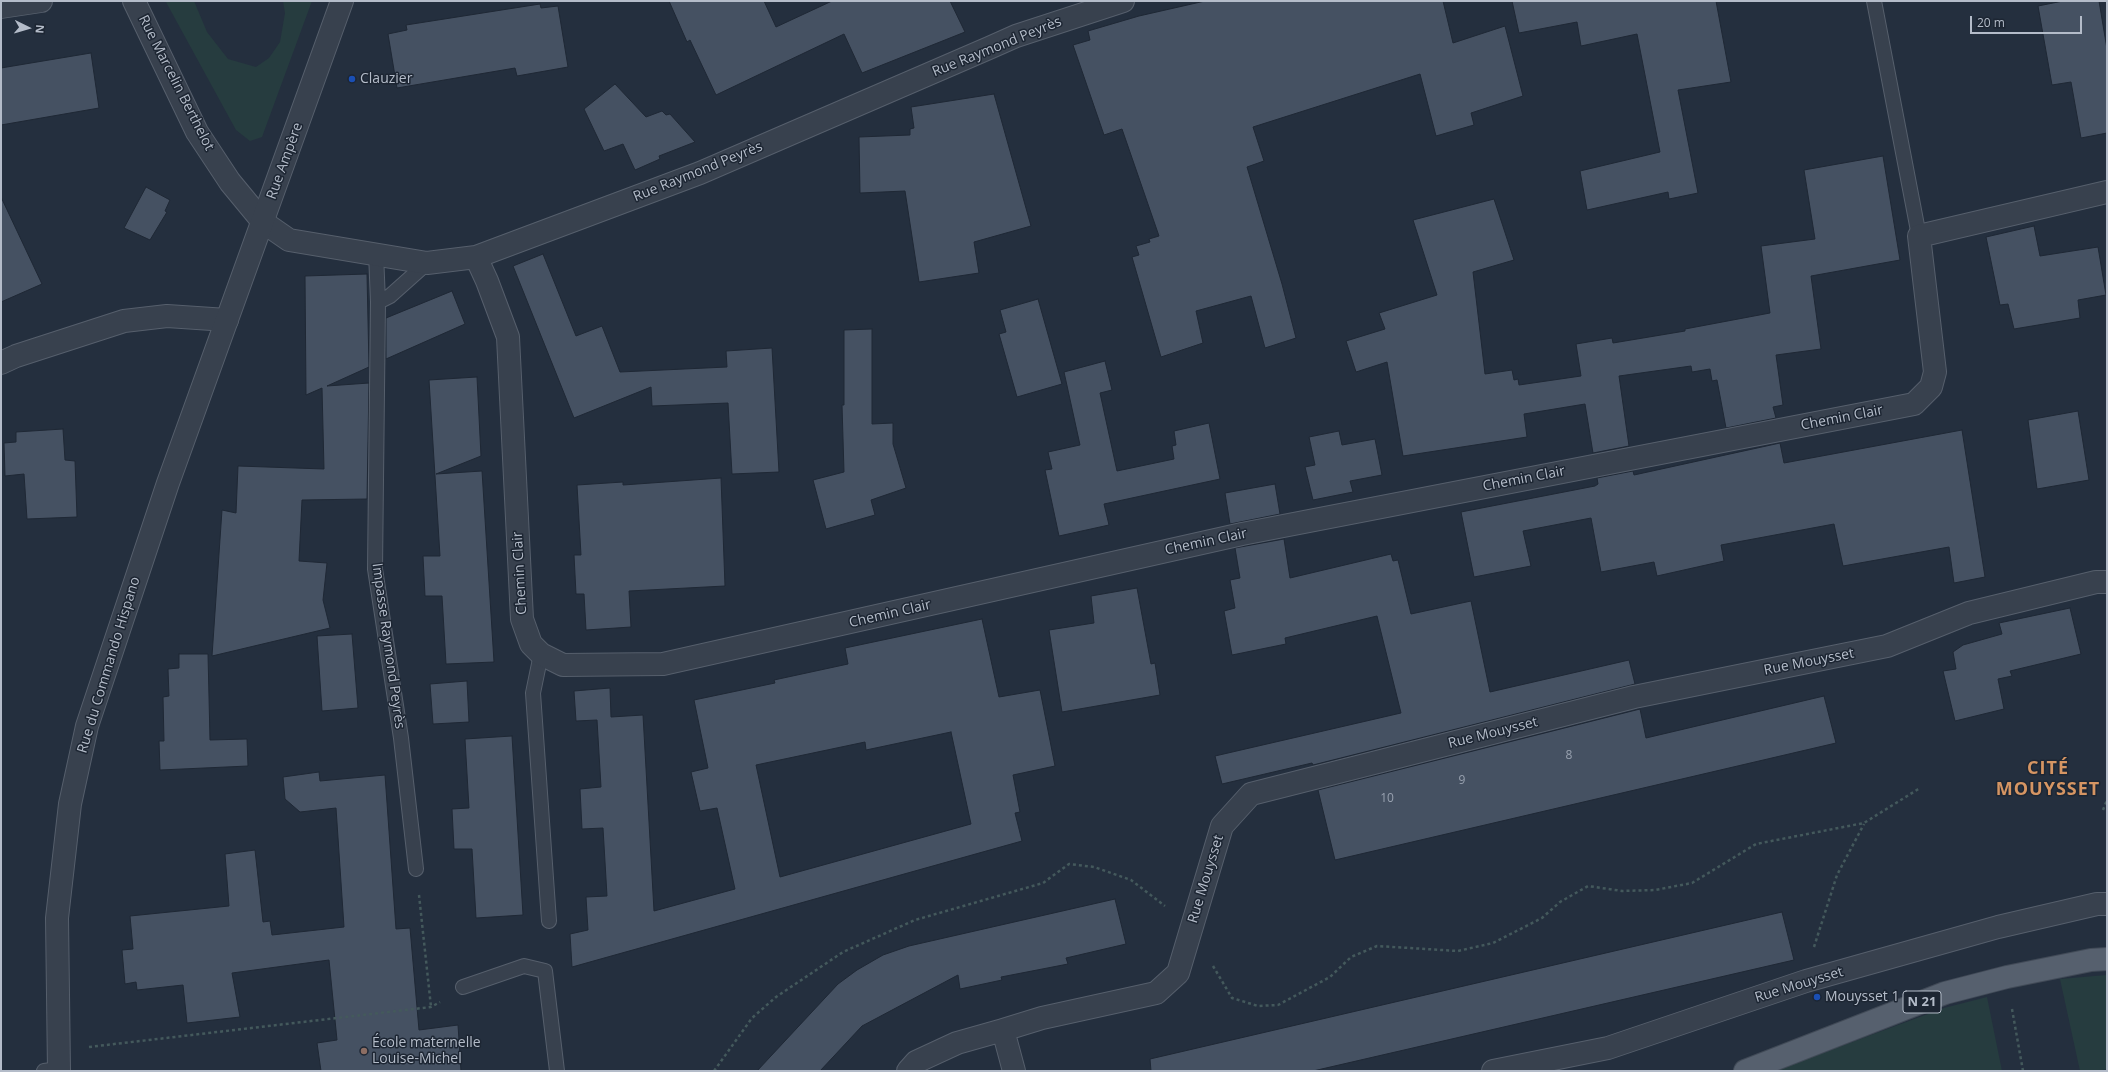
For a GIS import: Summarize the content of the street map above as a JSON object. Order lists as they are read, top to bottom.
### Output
{
  "streets": {
    "main road": ["N 21"],
    "street": [
      "Rue Raymond Peyrès",
      "Rue Marcelin Berthelot",
      "Rue Ampère",
      "Chemin Clair",
      "Rue Mouysset",
      "Rue du Commando Hispano"
    ],
    "lane": ["Impasse Raymond Peyrès"]
  },
  "crossings": [
    ["Rue Raymond Peyrès", "Rue Marcelin Berthelot"],
    ["Rue Raymond Peyrès", "Rue Ampère"],
    ["Rue Raymond Peyrès", "Chemin Clair"],
    ["Rue Raymond Peyrès", "Impasse Raymond Peyrès"],
    ["Rue Marcelin Berthelot", "Rue Ampère"],
    ["Rue Ampère", "Rue du Commando Hispano"]
  ],
  "districts": ["CITÉ MOUYSSET"],
  "places": ["Clauzier", "Mouysset 1", "École maternelle Louise-Michel"],
  "house_numbers": ["8", "9", "10"],
  "scale_bar": "20 m",
  "north": "right"
}
